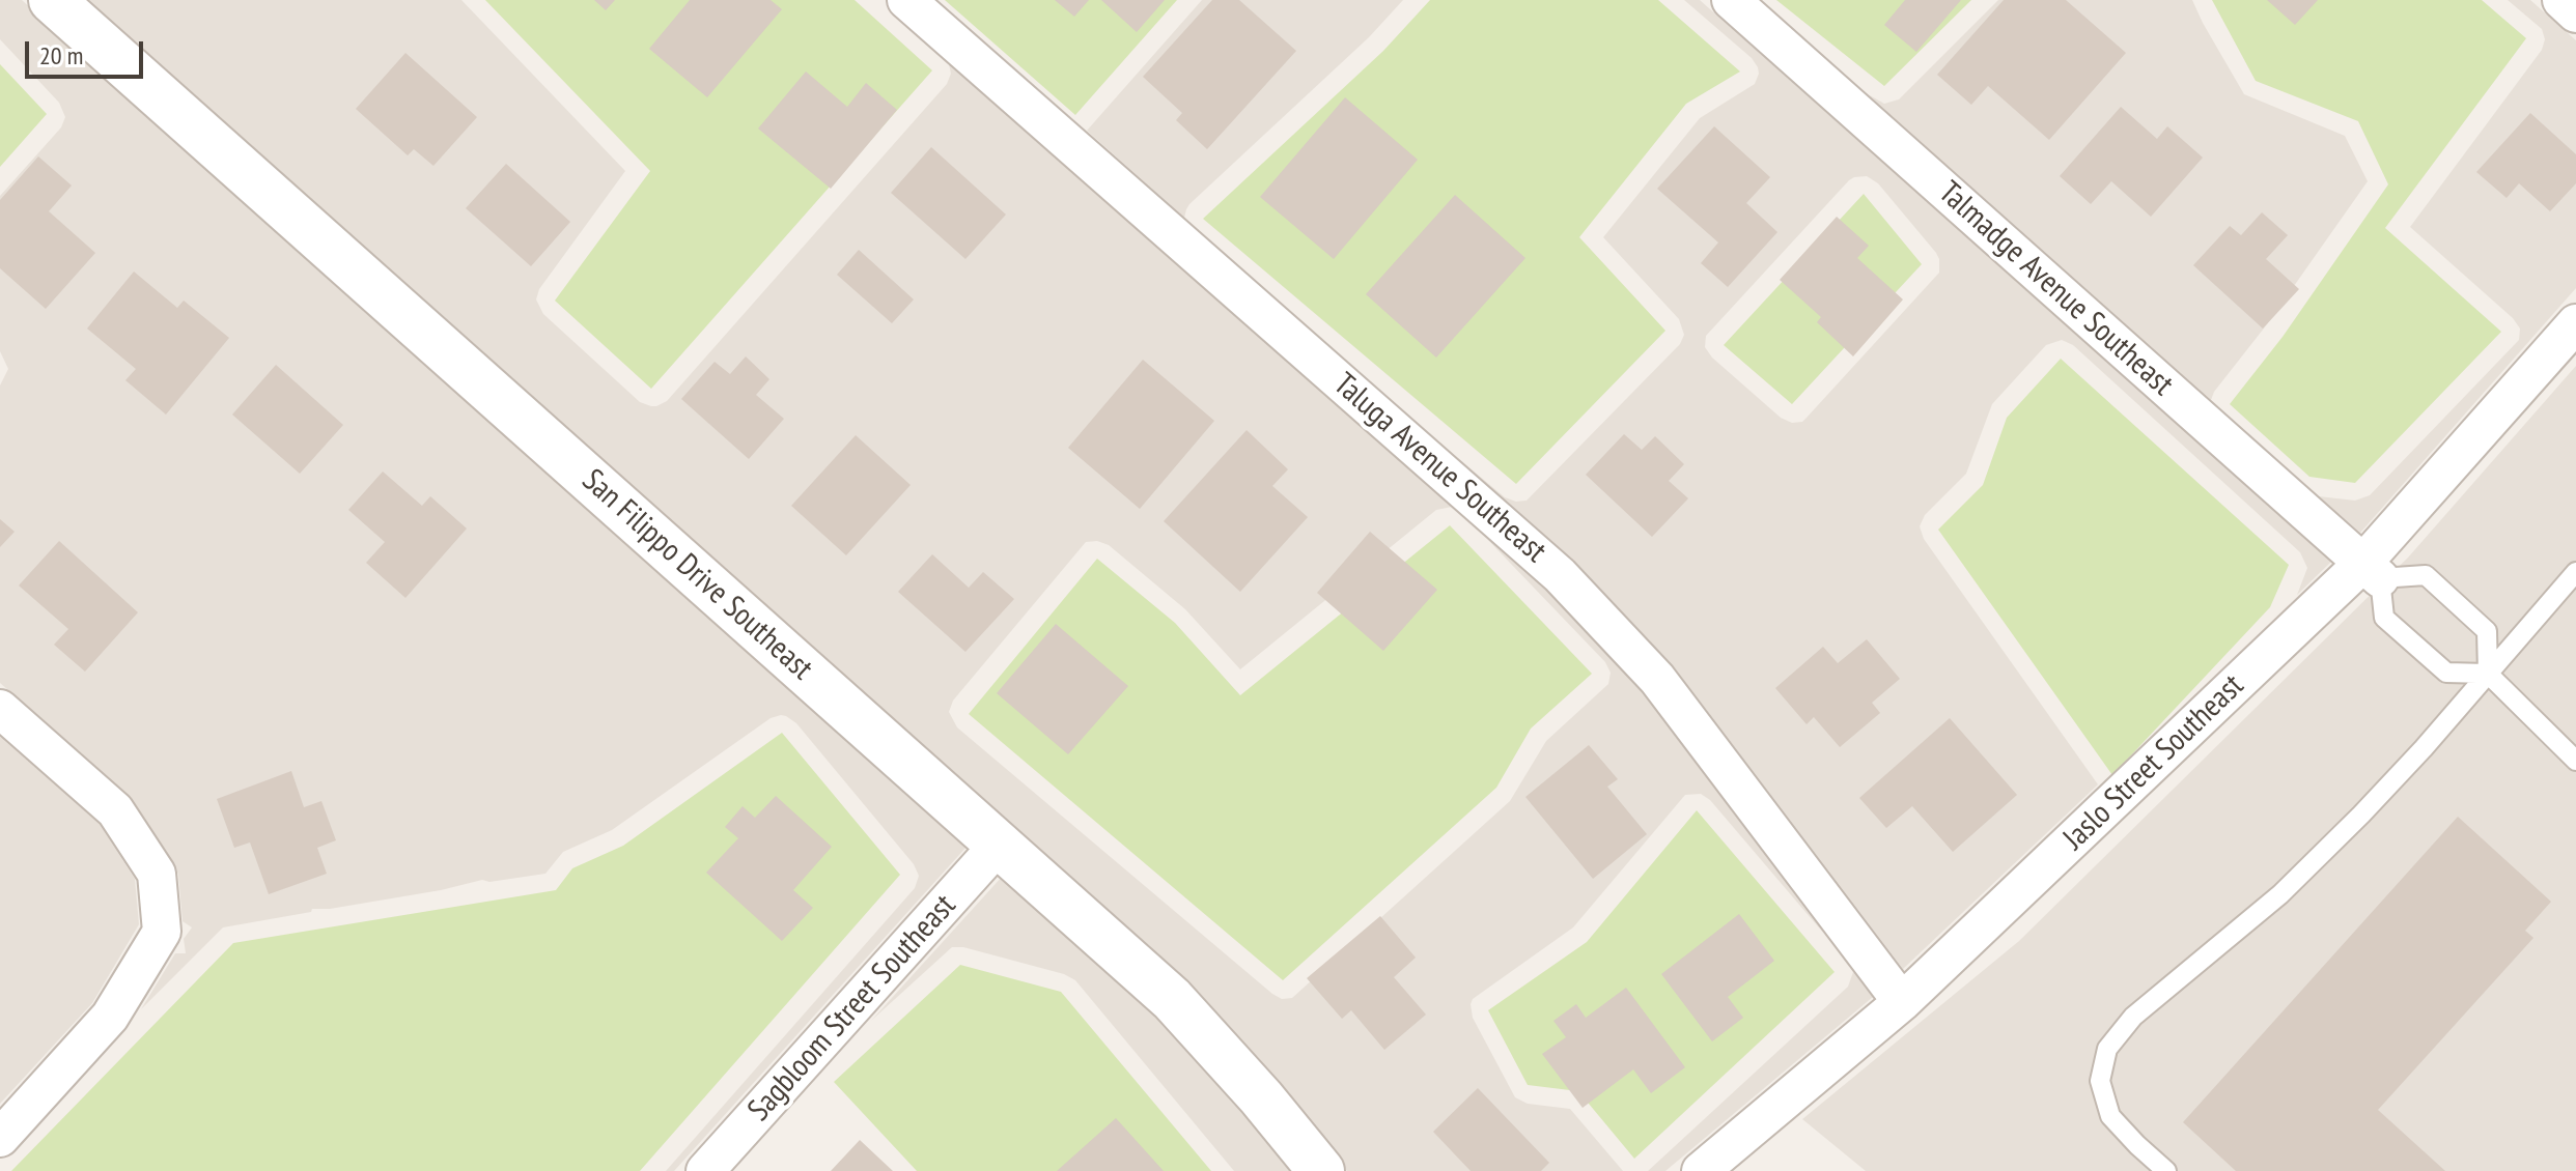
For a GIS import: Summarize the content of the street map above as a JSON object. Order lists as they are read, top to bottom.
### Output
{
  "streets": {
    "street": [
      "Talmadge Avenue Southeast",
      "Taluga Avenue Southeast",
      "San Filippo Drive Southeast",
      "Jaslo Street Southeast",
      "Sagbloom Street Southeast"
    ]
  },
  "crossings": [
    ["Talmadge Avenue Southeast", "Jaslo Street Southeast"],
    ["Taluga Avenue Southeast", "Jaslo Street Southeast"],
    ["San Filippo Drive Southeast", "Sagbloom Street Southeast"]
  ],
  "scale_bar": "20 m"
}
